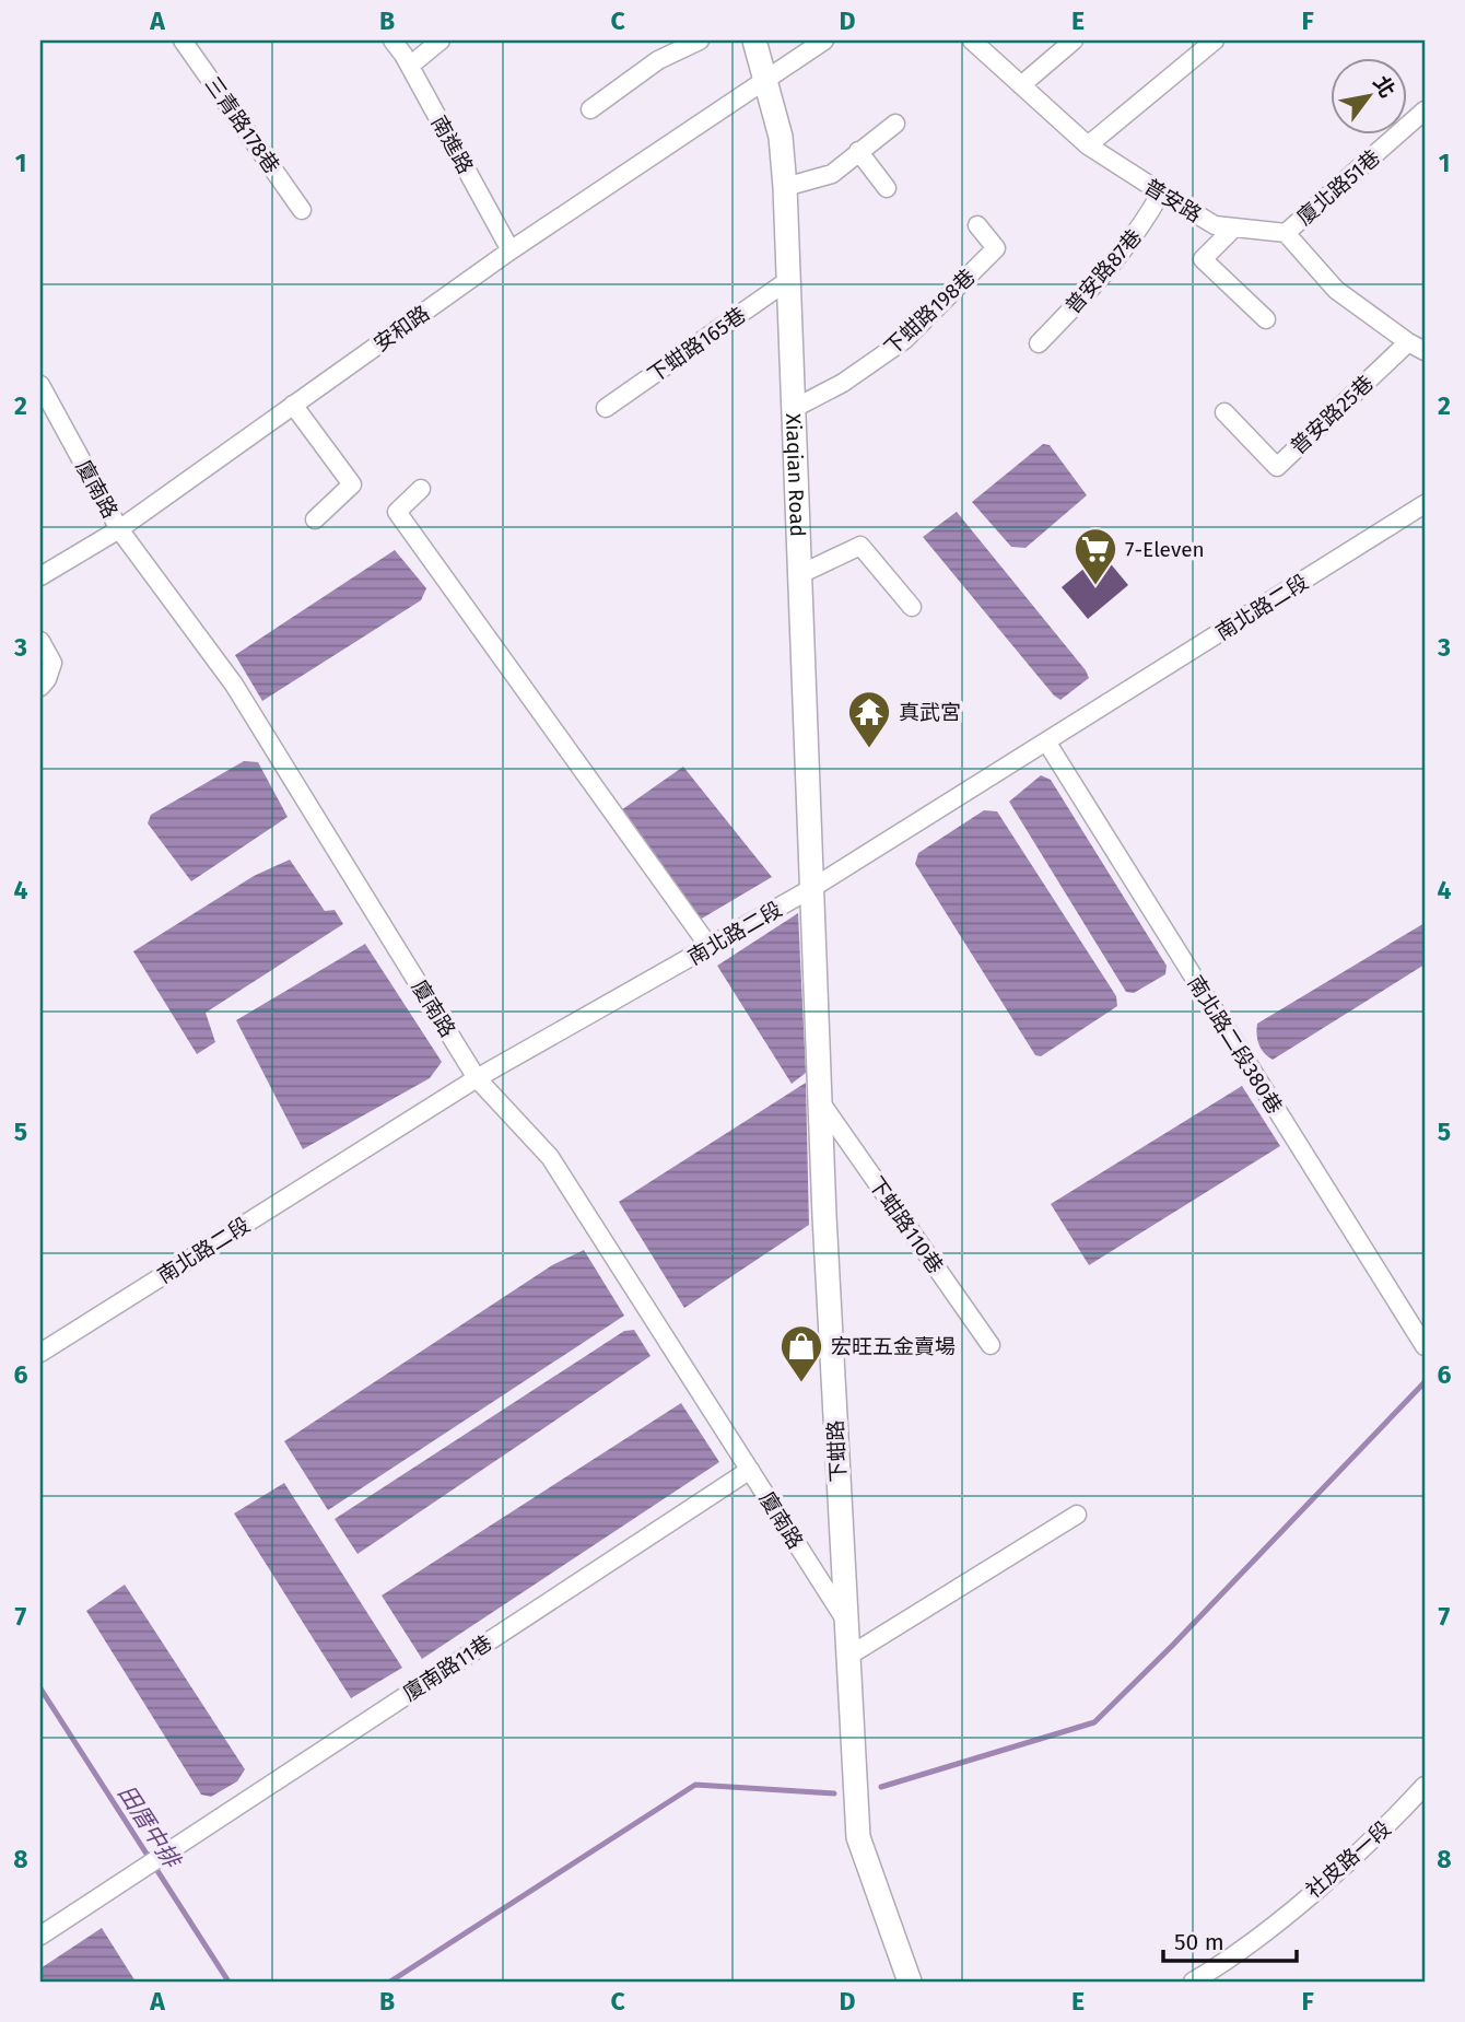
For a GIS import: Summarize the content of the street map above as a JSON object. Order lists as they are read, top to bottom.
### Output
{
  "streets": {
    "main road": ["Xiaqian Road", "下蚶路"],
    "street": [
      "三青路178巷",
      "南進路",
      "廈北路51巷",
      "普安路",
      "普安路87巷",
      "下蚶路198巷",
      "安和路",
      "下蚶路165巷",
      "普安路25巷",
      "廈南路",
      "南北路二段",
      "南北路二段380巷",
      "下蚶路110巷",
      "廈南路11巷",
      "社皮路一段"
    ]
  },
  "crossings": [
    ["南進路", "安和路"],
    ["廈北路51巷", "普安路"],
    ["普安路", "普安路87巷"],
    ["下蚶路198巷", "Xiaqian Road"],
    ["安和路", "Xiaqian Road"],
    ["安和路", "廈南路"],
    ["下蚶路165巷", "Xiaqian Road"],
    ["Xiaqian Road", "南北路二段"],
    ["Xiaqian Road", "下蚶路"],
    ["廈南路", "南北路二段"],
    ["廈南路", "下蚶路"],
    ["廈南路", "廈南路11巷"],
    ["南北路二段", "南北路二段380巷"],
    ["南北路二段", "下蚶路"],
    ["下蚶路110巷", "下蚶路"]
  ],
  "water": ["田厝中排"],
  "places": {
    "supermarket": ["7-Eleven"],
    "temple": ["真武宮"],
    "shop": ["宏旺五金賣場"]
  },
  "scale_bar": "50 m",
  "north": "top right",
  "grid": {
    "columns": [
      "A",
      "B",
      "C",
      "D",
      "E",
      "F"
    ],
    "rows": [
      "1",
      "2",
      "3",
      "4",
      "5",
      "6",
      "7",
      "8"
    ]
  }
}
